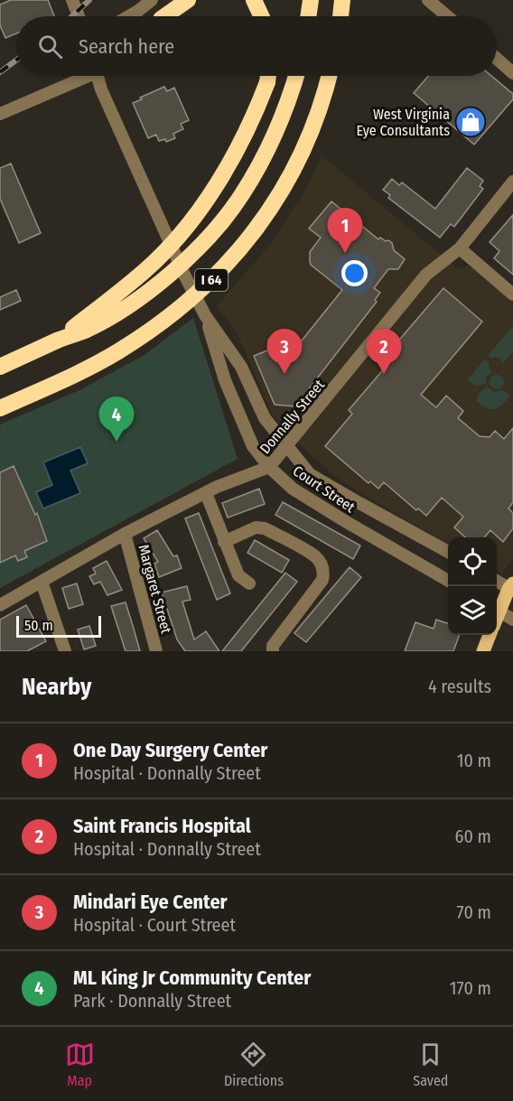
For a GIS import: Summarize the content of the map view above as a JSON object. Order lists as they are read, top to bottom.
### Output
{
  "streets": {
    "highway": ["I 64"],
    "street": ["Donnally Street", "Court Street", "Margaret Street"]
  },
  "crossings": [
    ["Donnally Street", "Court Street"],
    ["Donnally Street", "Margaret Street"]
  ],
  "places": {
    "shop": ["West Virginia Eye Consultants"]
  },
  "scale_bar": "50 m",
  "page": {
    "search": "Search here",
    "pins": [
      "1",
      "2",
      "3",
      "4"
    ],
    "scale": "50 m",
    "heading": ["Nearby", "4 results"],
    "list": [
      {
        "mark": "1",
        "name": "One Day Surgery Center",
        "note": "Hospital · Donnally Street",
        "value": "10 m"
      },
      {
        "mark": "2",
        "name": "Saint Francis Hospital",
        "note": "Hospital · Donnally Street",
        "value": "60 m"
      },
      {
        "mark": "3",
        "name": "Mindari Eye Center",
        "note": "Hospital · Court Street",
        "value": "70 m"
      },
      {
        "mark": "4",
        "name": "ML King Jr Community Center",
        "note": "Park · Donnally Street",
        "value": "170 m"
      }
    ],
    "nav": ["Map", "Directions", "Saved"]
  }
}
